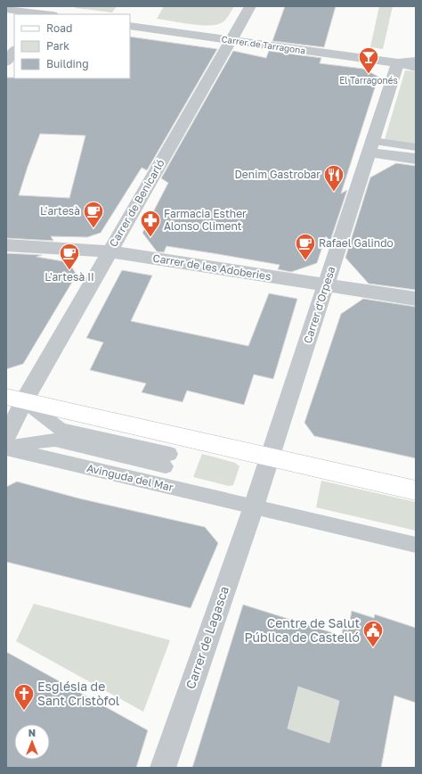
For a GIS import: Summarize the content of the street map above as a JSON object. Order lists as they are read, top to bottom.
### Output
{
  "streets": {
    "street": [
      "Carrer de Tarragona",
      "Carrer de Benicarló",
      "Carrer de les Adoberies",
      "Carrer d'Orpesa",
      "Carrer de Lagasca"
    ],
    "lane": ["Avinguda del Mar"]
  },
  "crossings": [
    ["Carrer de Tarragona", "Carrer de Benicarló"],
    ["Carrer de Tarragona", "Carrer d'Orpesa"],
    ["Carrer de Benicarló", "Carrer de les Adoberies"],
    ["Carrer de les Adoberies", "Carrer d'Orpesa"],
    ["Avinguda del Mar", "Carrer de Lagasca"]
  ],
  "places": {
    "bar": ["El Tarragonés"],
    "restaurant": ["Denim Gastrobar"],
    "cafe": ["L'artesà", "Rafael Galindo", "L'artesà II"],
    "pharmacy": ["Farmacia Esther Alonso Climent"],
    "public building": ["Centre de Salut Pública de Castelló"],
    "church": ["Església de Sant Cristòfol"]
  },
  "legend": ["Road", "Park", "Building"],
  "north": "top"
}
